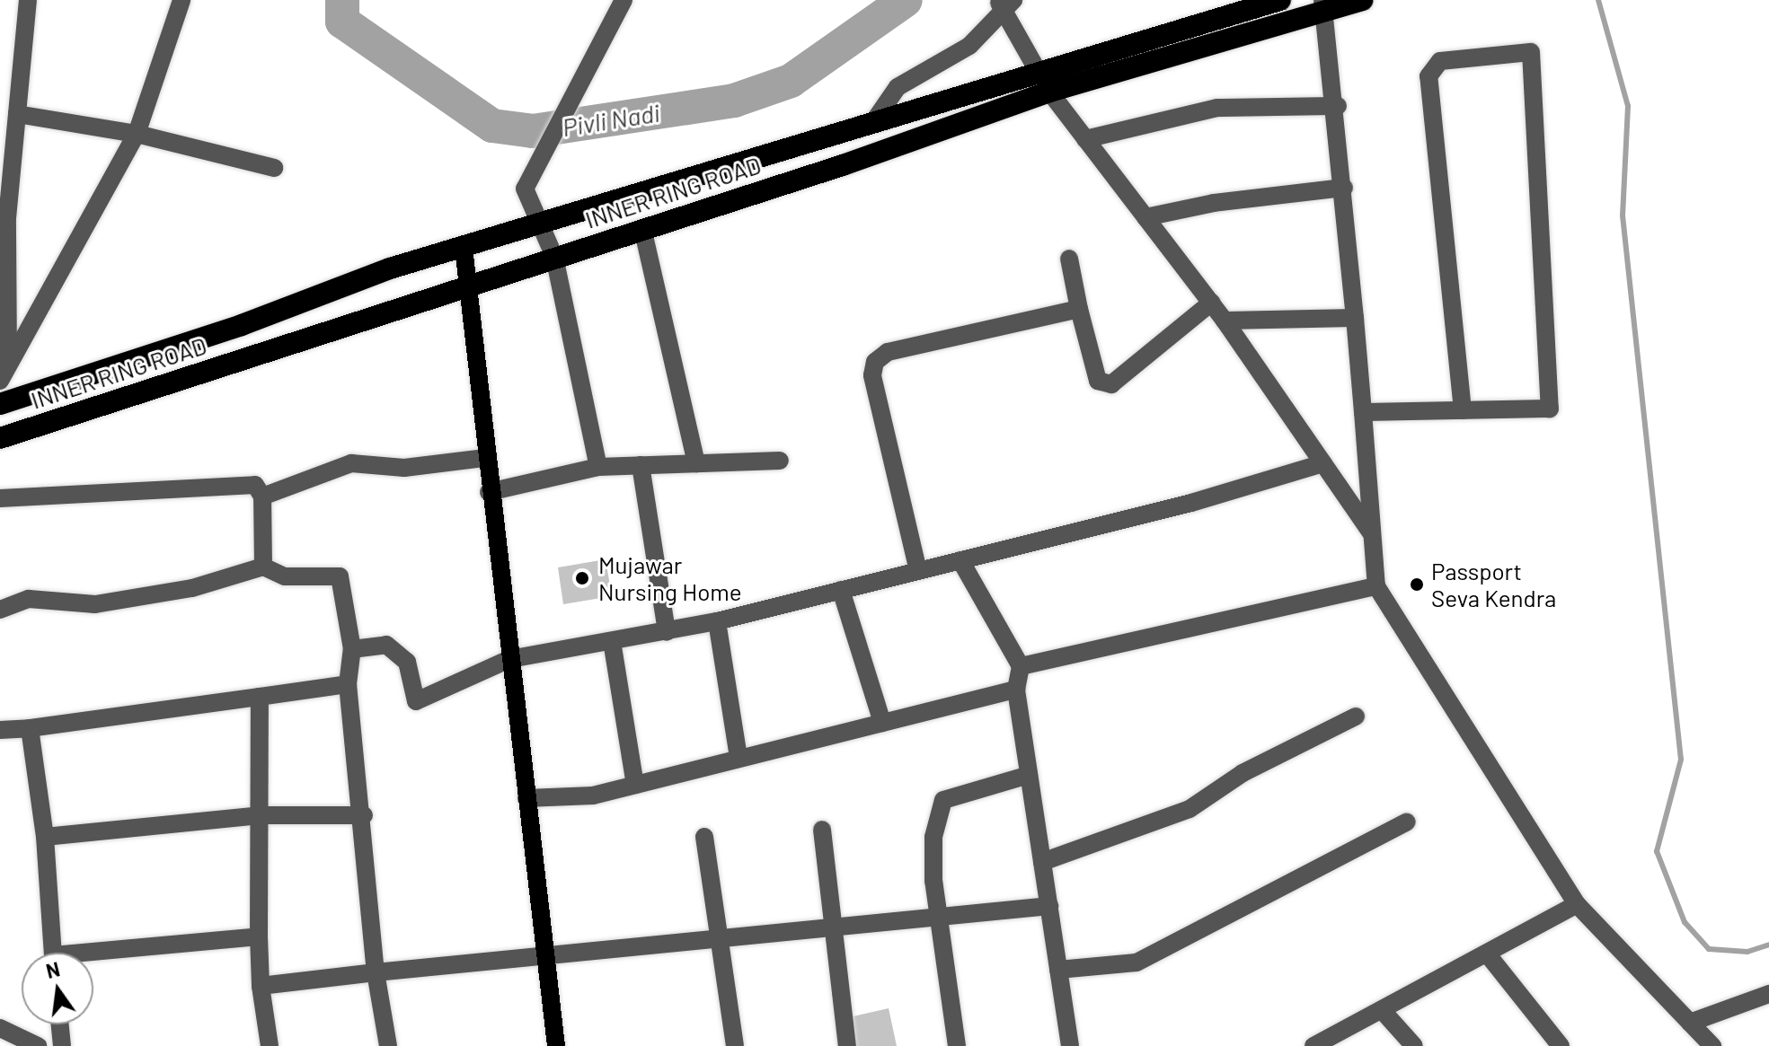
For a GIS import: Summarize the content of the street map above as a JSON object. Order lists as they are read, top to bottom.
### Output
{
  "streets": {
    "highway": ["INNER RING ROAD"]
  },
  "water": ["Pivli Nadi"],
  "places": ["Mujawar Nursing Home", "Passport Seva Kendra"],
  "north": "top"
}
